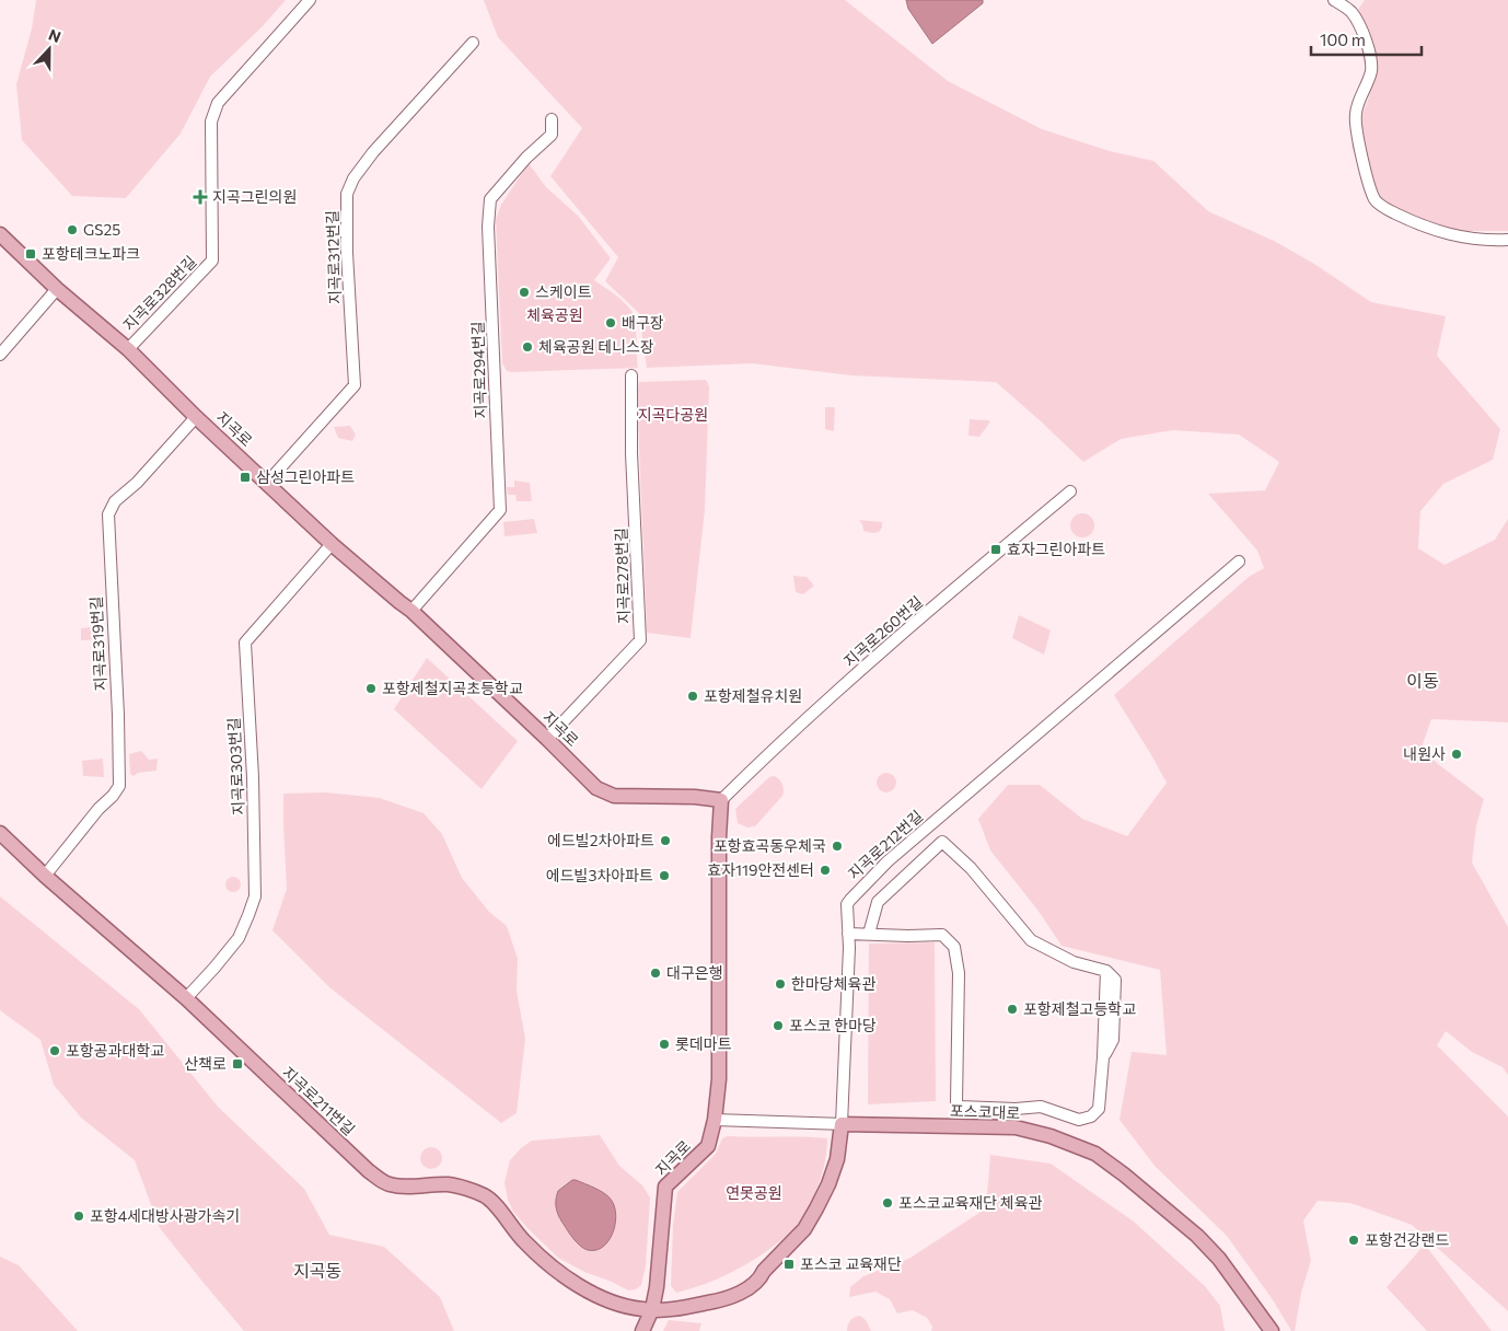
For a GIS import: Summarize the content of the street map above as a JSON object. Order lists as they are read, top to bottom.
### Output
{
  "streets": {
    "main road": [
      "지곡로",
      "지곡로212번길",
      "지곡로211번길",
      "포스코대로"
    ],
    "street": [
      "지곡로312번길",
      "지곡로328번길",
      "지곡로294번길",
      "지곡로278번길",
      "지곡로260번길",
      "지곡로319번길",
      "지곡로303번길"
    ]
  },
  "crossings": [
    ["지곡로312번길", "지곡로"],
    ["지곡로328번길", "지곡로"],
    ["지곡로294번길", "지곡로"],
    ["지곡로", "지곡로278번길"],
    ["지곡로", "지곡로260번길"],
    ["지곡로", "지곡로319번길"],
    ["지곡로", "지곡로303번길"],
    ["지곡로", "지곡로212번길"],
    ["지곡로", "지곡로211번길"],
    ["지곡로", "포스코대로"],
    ["지곡로319번길", "지곡로211번길"],
    ["지곡로303번길", "지곡로211번길"],
    ["지곡로212번길", "지곡로211번길"],
    ["지곡로212번길", "포스코대로"]
  ],
  "districts": ["이동", "지곡동"],
  "parks": ["체육공원", "지곡다공원", "연못공원"],
  "places": {
    "health": ["지곡그린의원"],
    "other": [
      "GS25",
      "스케이트",
      "배구장",
      "체육공원 테니스장",
      "포항제철지곡초등학교",
      "포항제철유치원",
      "내원사",
      "에드빌2차아파트",
      "포항효곡동우체국",
      "효자119안전센터",
      "에드빌3차아파트",
      "대구은행",
      "한마당체육관",
      "포항제철고등학교",
      "포스코 한마당",
      "롯데마트",
      "포항공과대학교",
      "포스코교육재단 체육관",
      "포항4세대방사광가속기",
      "포항건강랜드"
    ],
    "transit": [
      "포항테크노파크",
      "삼성그린아파트",
      "효자그린아파트",
      "산책로",
      "포스코 교육재단"
    ]
  },
  "scale_bar": "100 m",
  "north": "top"
}
